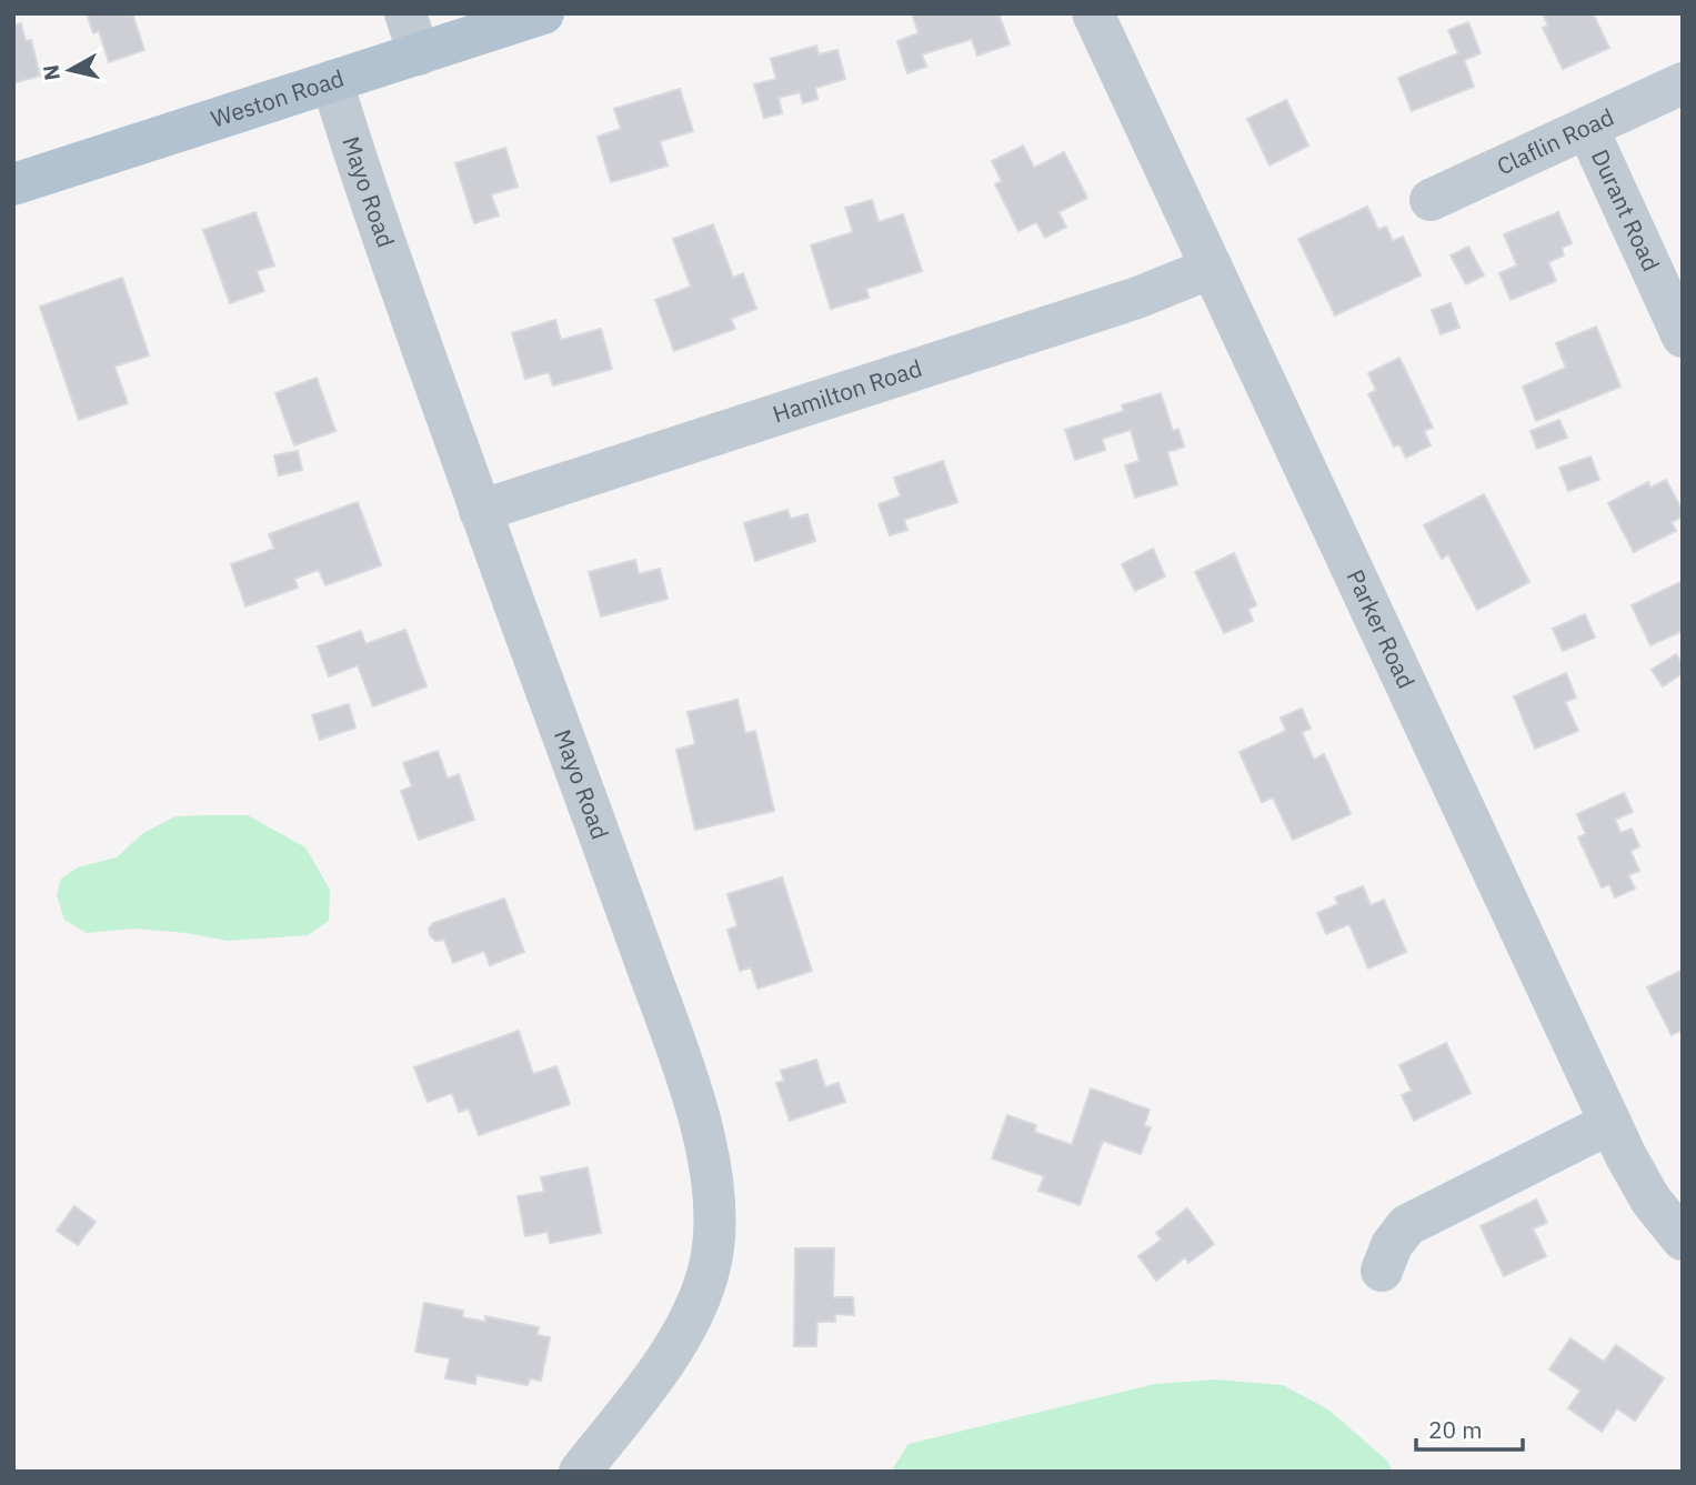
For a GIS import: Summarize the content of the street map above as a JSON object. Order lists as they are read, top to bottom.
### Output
{
  "streets": {
    "main road": ["Weston Road"],
    "street": [
      "Claflin Road",
      "Mayo Road",
      "Durant Road",
      "Hamilton Road",
      "Parker Road"
    ]
  },
  "crossings": [
    ["Weston Road", "Mayo Road"],
    ["Claflin Road", "Durant Road"],
    ["Mayo Road", "Hamilton Road"],
    ["Hamilton Road", "Parker Road"]
  ],
  "scale_bar": "20 m",
  "north": "left"
}
